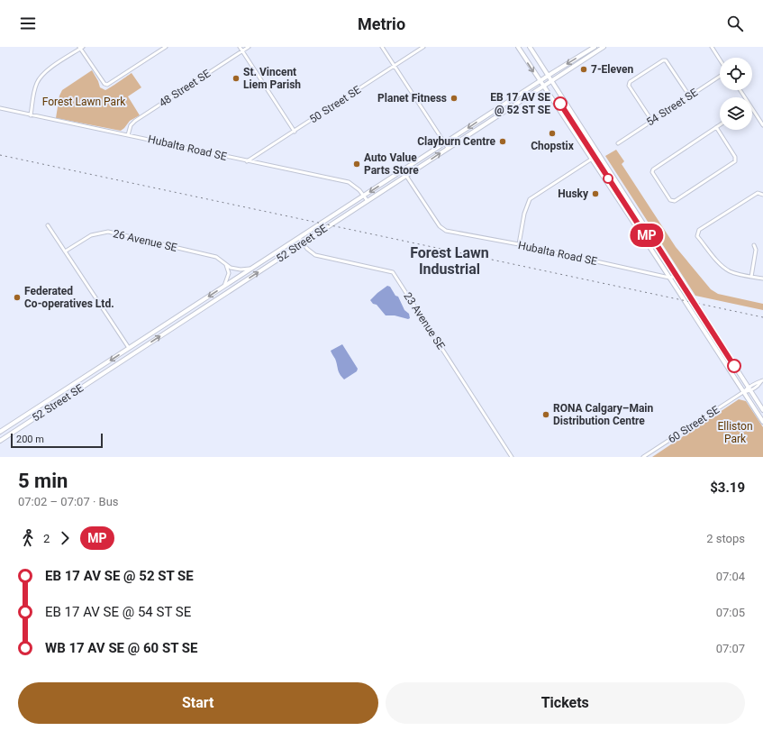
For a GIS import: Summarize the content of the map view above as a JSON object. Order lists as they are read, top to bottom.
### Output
{
  "streets": {
    "main road": ["52 Street SE"],
    "street": [
      "48 Street SE",
      "50 Street SE",
      "54 Street SE",
      "Hubalta Road SE",
      "26 Avenue SE",
      "23 Avenue SE",
      "60 Street SE"
    ]
  },
  "crossings": [
    ["48 Street SE", "Hubalta Road SE"],
    ["50 Street SE", "Hubalta Road SE"],
    ["Hubalta Road SE", "52 Street SE"],
    ["26 Avenue SE", "52 Street SE"],
    ["52 Street SE", "23 Avenue SE"]
  ],
  "districts": ["Forest Lawn Industrial"],
  "parks": ["Forest Lawn Park", "Elliston Park"],
  "places": [
    "7-Eleven",
    "St. Vincent Liem Parish",
    "Planet Fitness",
    "EB 17 AV SE @ 52 ST SE",
    "Chopstix",
    "Clayburn Centre",
    "Auto Value Parts Store",
    "Husky",
    "Federated Co-operatives Ltd.",
    "RONA Calgary–Main Distribution Centre"
  ],
  "lines": ["bus line MP"],
  "scale_bar": "200 m",
  "page": {
    "header": "Metrio",
    "on_map": "MP",
    "scale": "200 m",
    "heading": ["5 min", "07:02 – 07:07 · Bus", "$3.19"],
    "legs": ["2", "MP", "2 stops"],
    "list": [
      {
        "name": "EB 17 AV SE @ 52 ST SE",
        "value": "07:04"
      },
      {
        "name": "EB 17 AV SE @ 54 ST SE",
        "value": "07:05"
      },
      {
        "name": "WB 17 AV SE @ 60 ST SE",
        "value": "07:07"
      }
    ],
    "buttons": ["Start", "Tickets"]
  }
}
